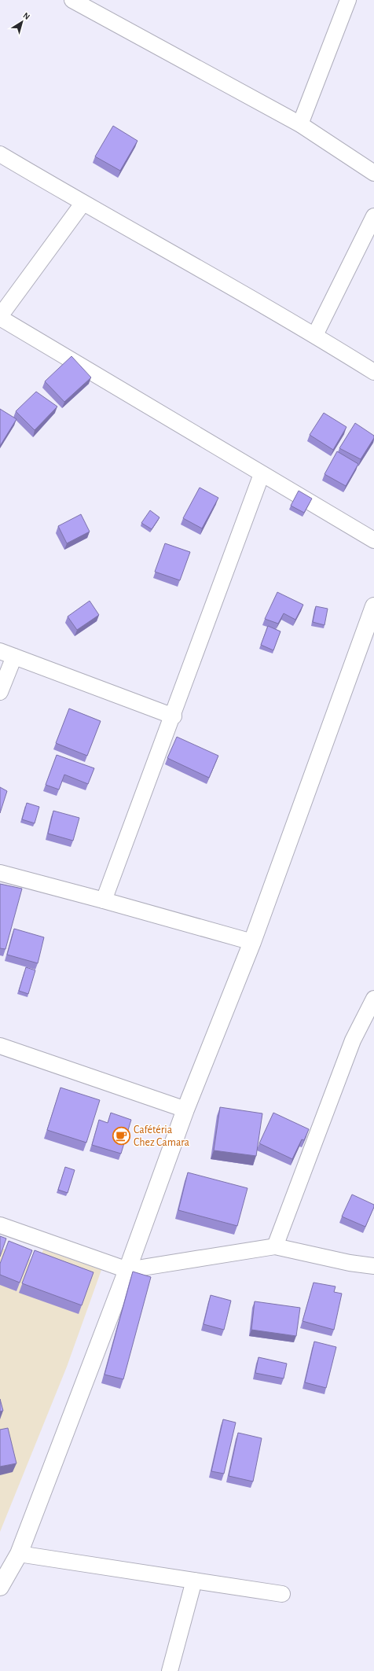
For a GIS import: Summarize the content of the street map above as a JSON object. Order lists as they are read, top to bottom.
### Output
{
  "places": {
    "cafe": ["Cafétéria Chez Camara"]
  },
  "north": "top right"
}
